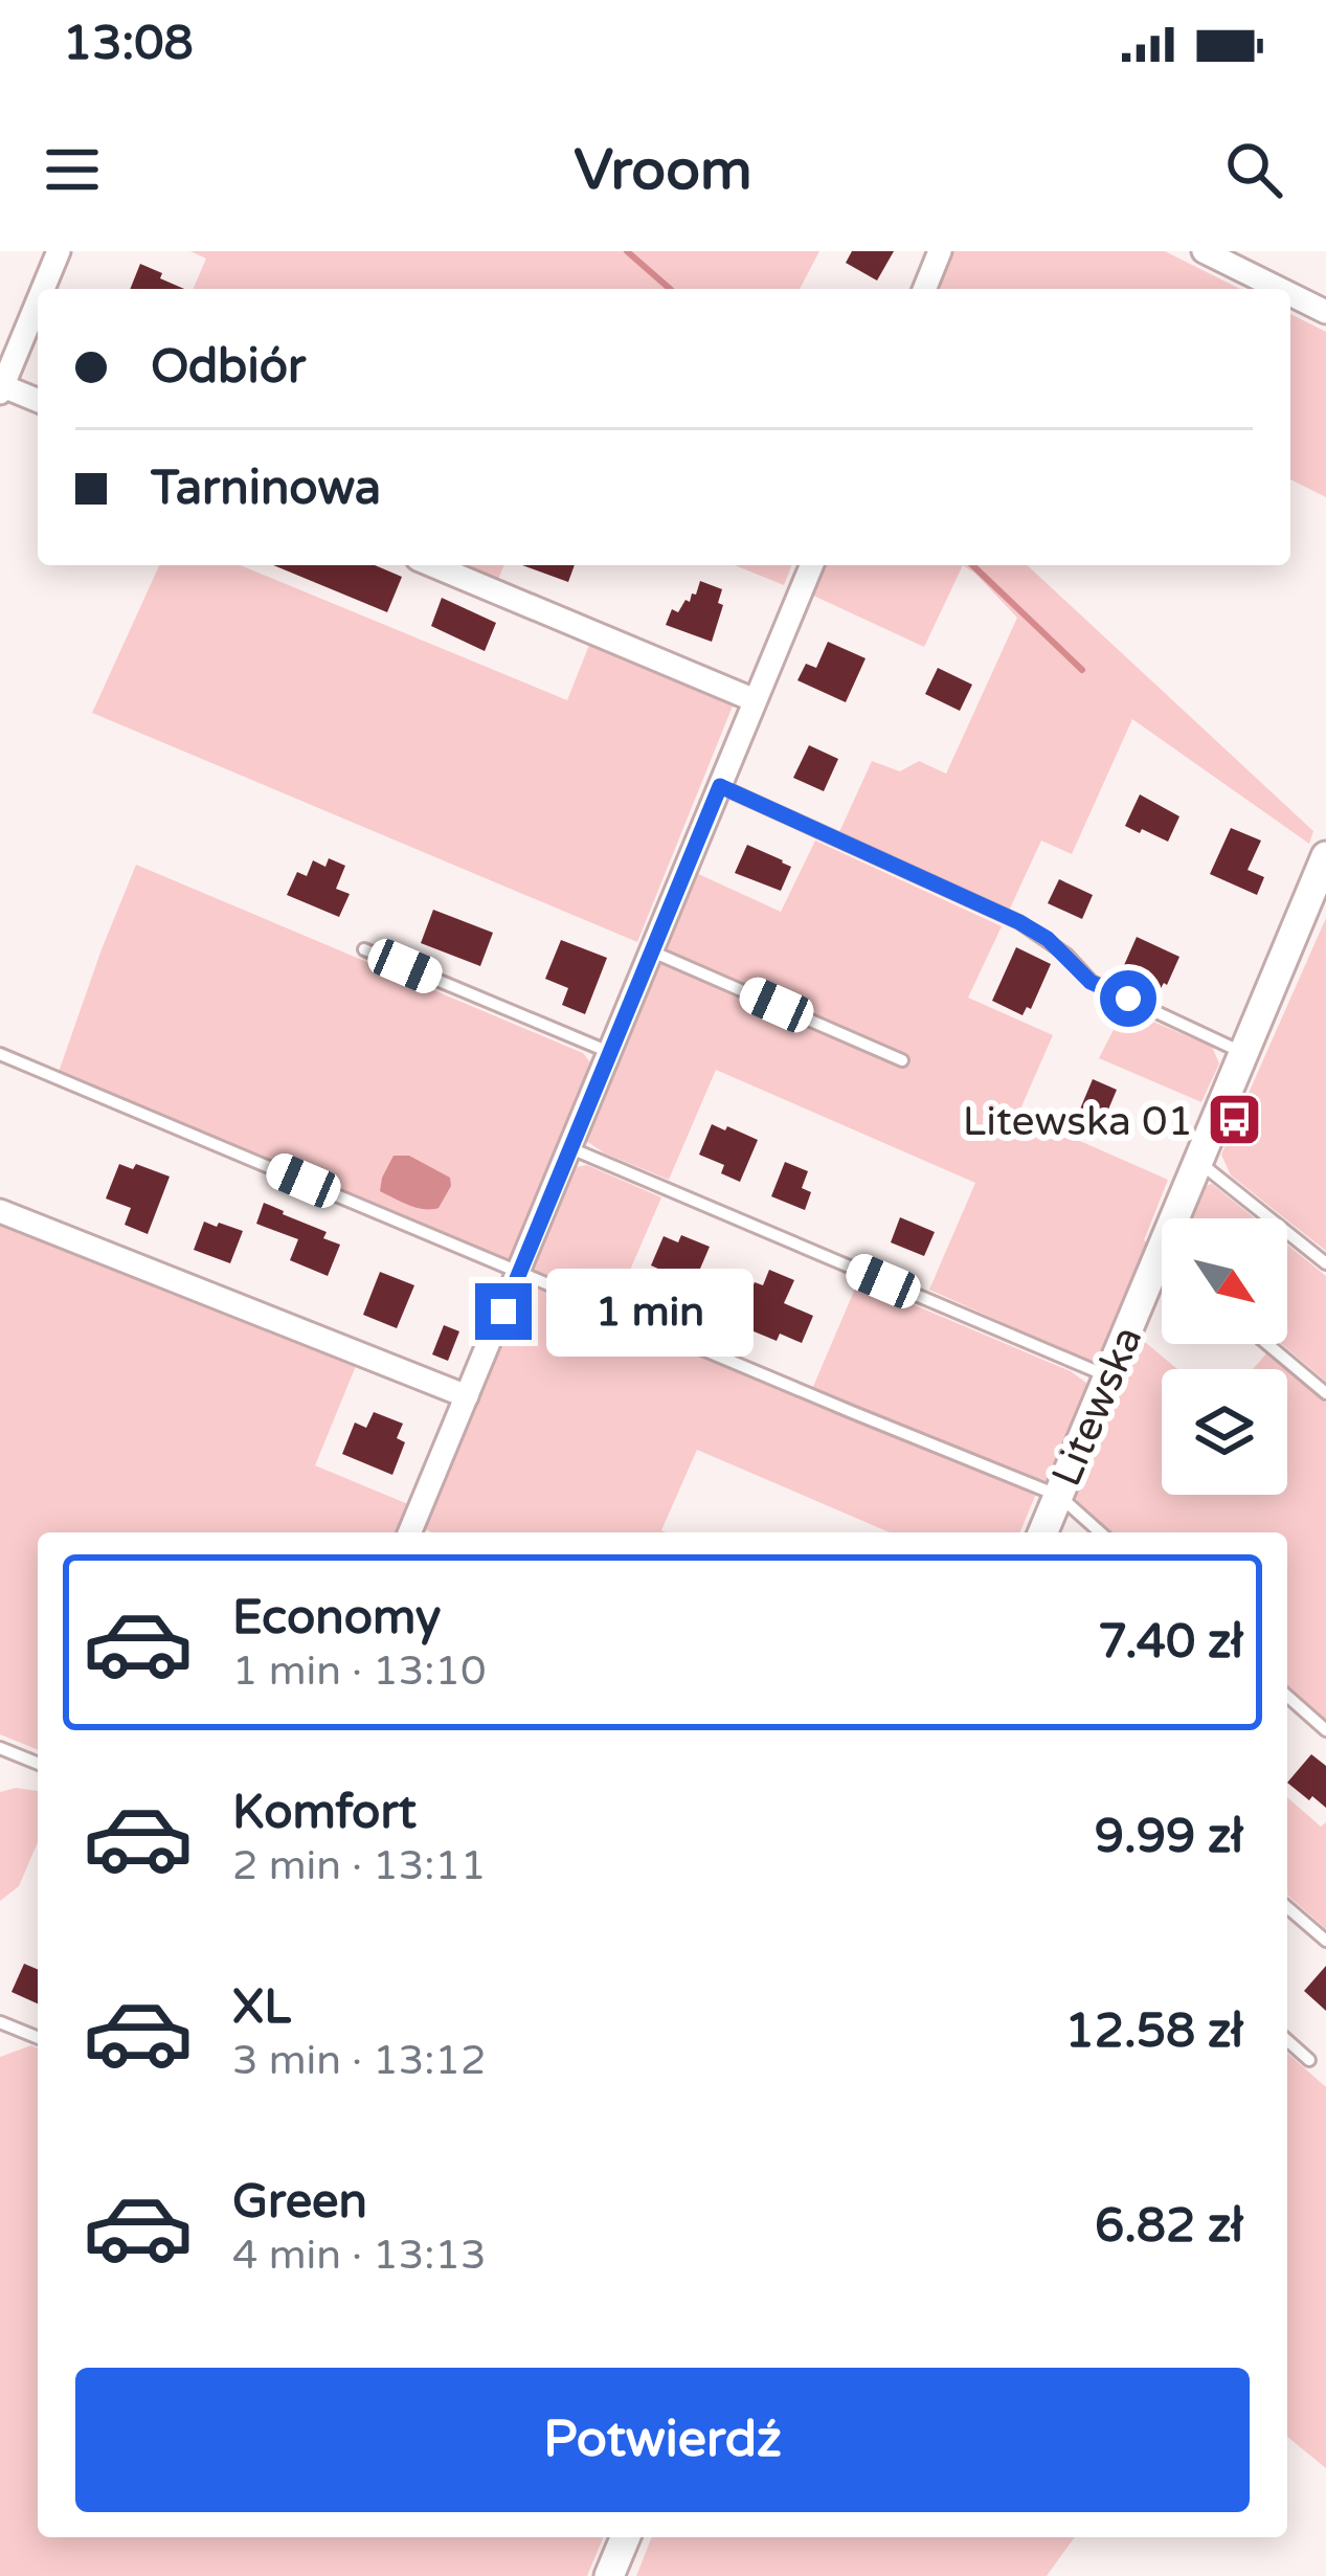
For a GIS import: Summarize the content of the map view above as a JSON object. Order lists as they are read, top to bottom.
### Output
{
  "streets": {
    "street": ["Litewska"]
  },
  "places": {
    "bus stop": ["Litewska 01"]
  },
  "north": "bottom right",
  "page": {
    "status": "13:08",
    "header": "Vroom",
    "banner": ["Odbiór", "Tarninowa"],
    "bubble": "1 min",
    "list": [
      {
        "name": "Economy",
        "note": "1 min · 13:10",
        "value": "7.40 zł"
      },
      {
        "name": "Komfort",
        "note": "2 min · 13:11",
        "value": "9.99 zł"
      },
      {
        "name": "XL",
        "note": "3 min · 13:12",
        "value": "12.58 zł"
      },
      {
        "name": "Green",
        "note": "4 min · 13:13",
        "value": "6.82 zł"
      }
    ],
    "buttons": "Potwierdź"
  }
}
